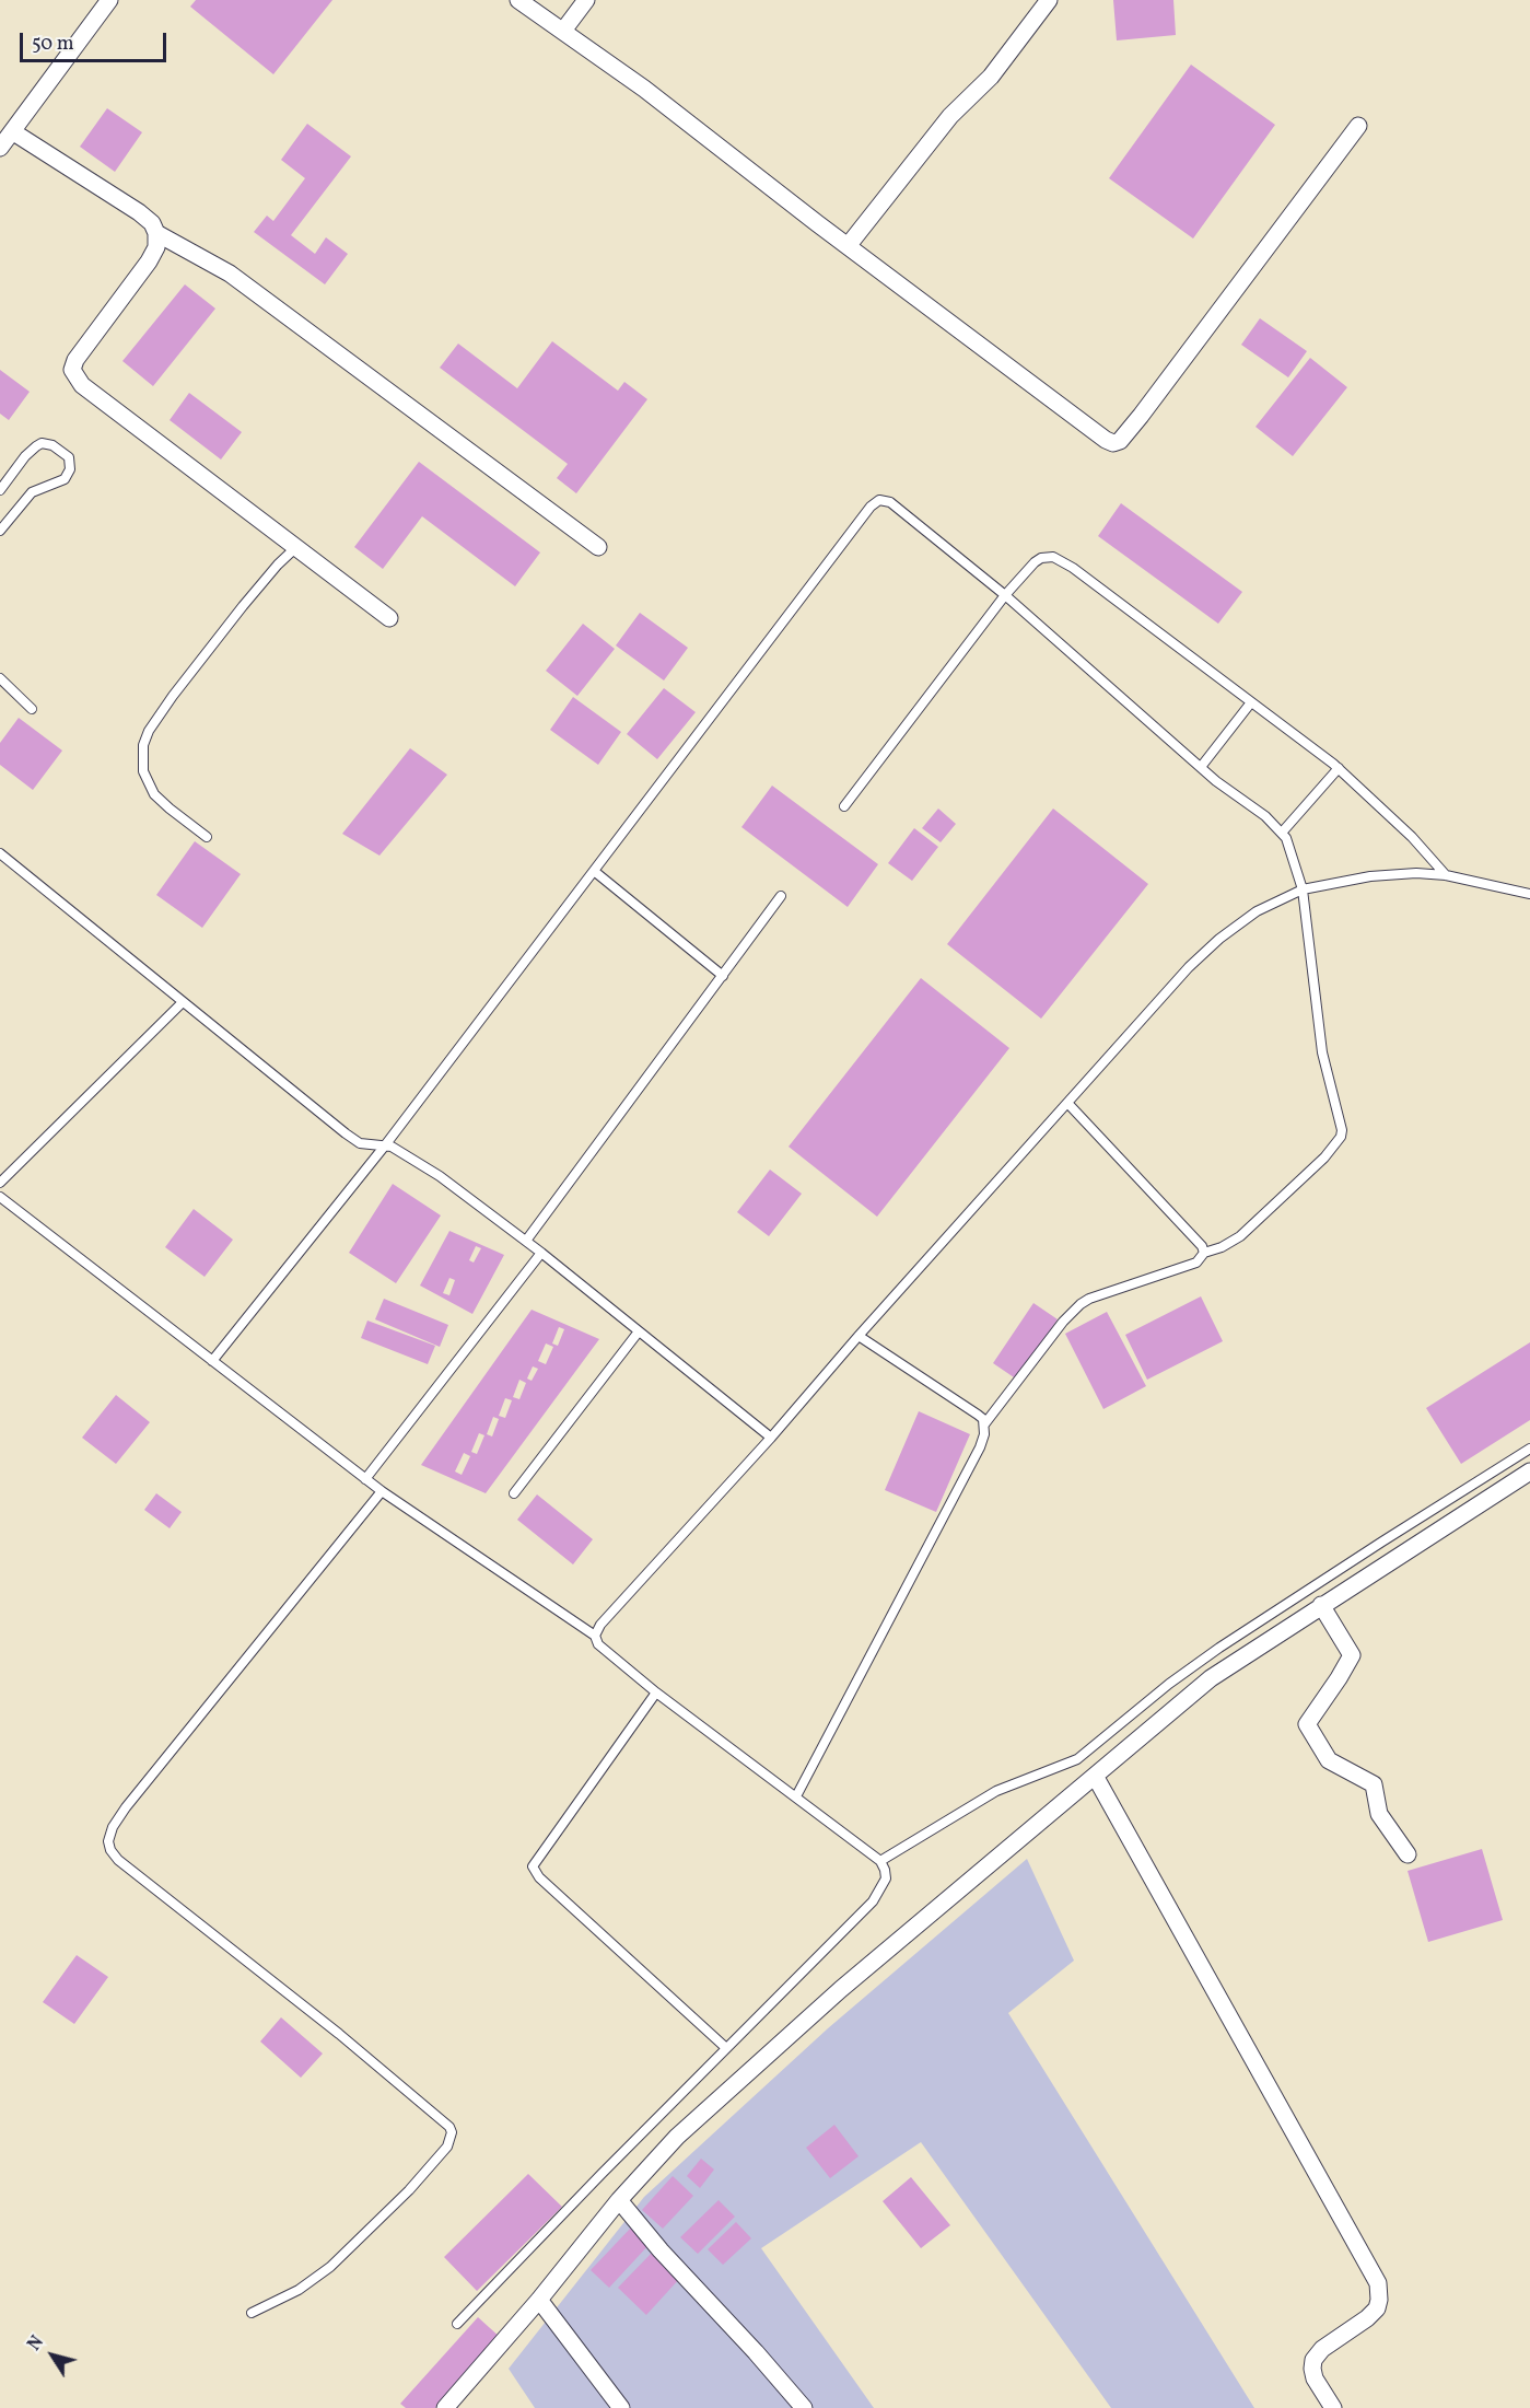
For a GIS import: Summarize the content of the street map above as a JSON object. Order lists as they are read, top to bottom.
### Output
{
  "scale_bar": "50 m",
  "north": "top left"
}
